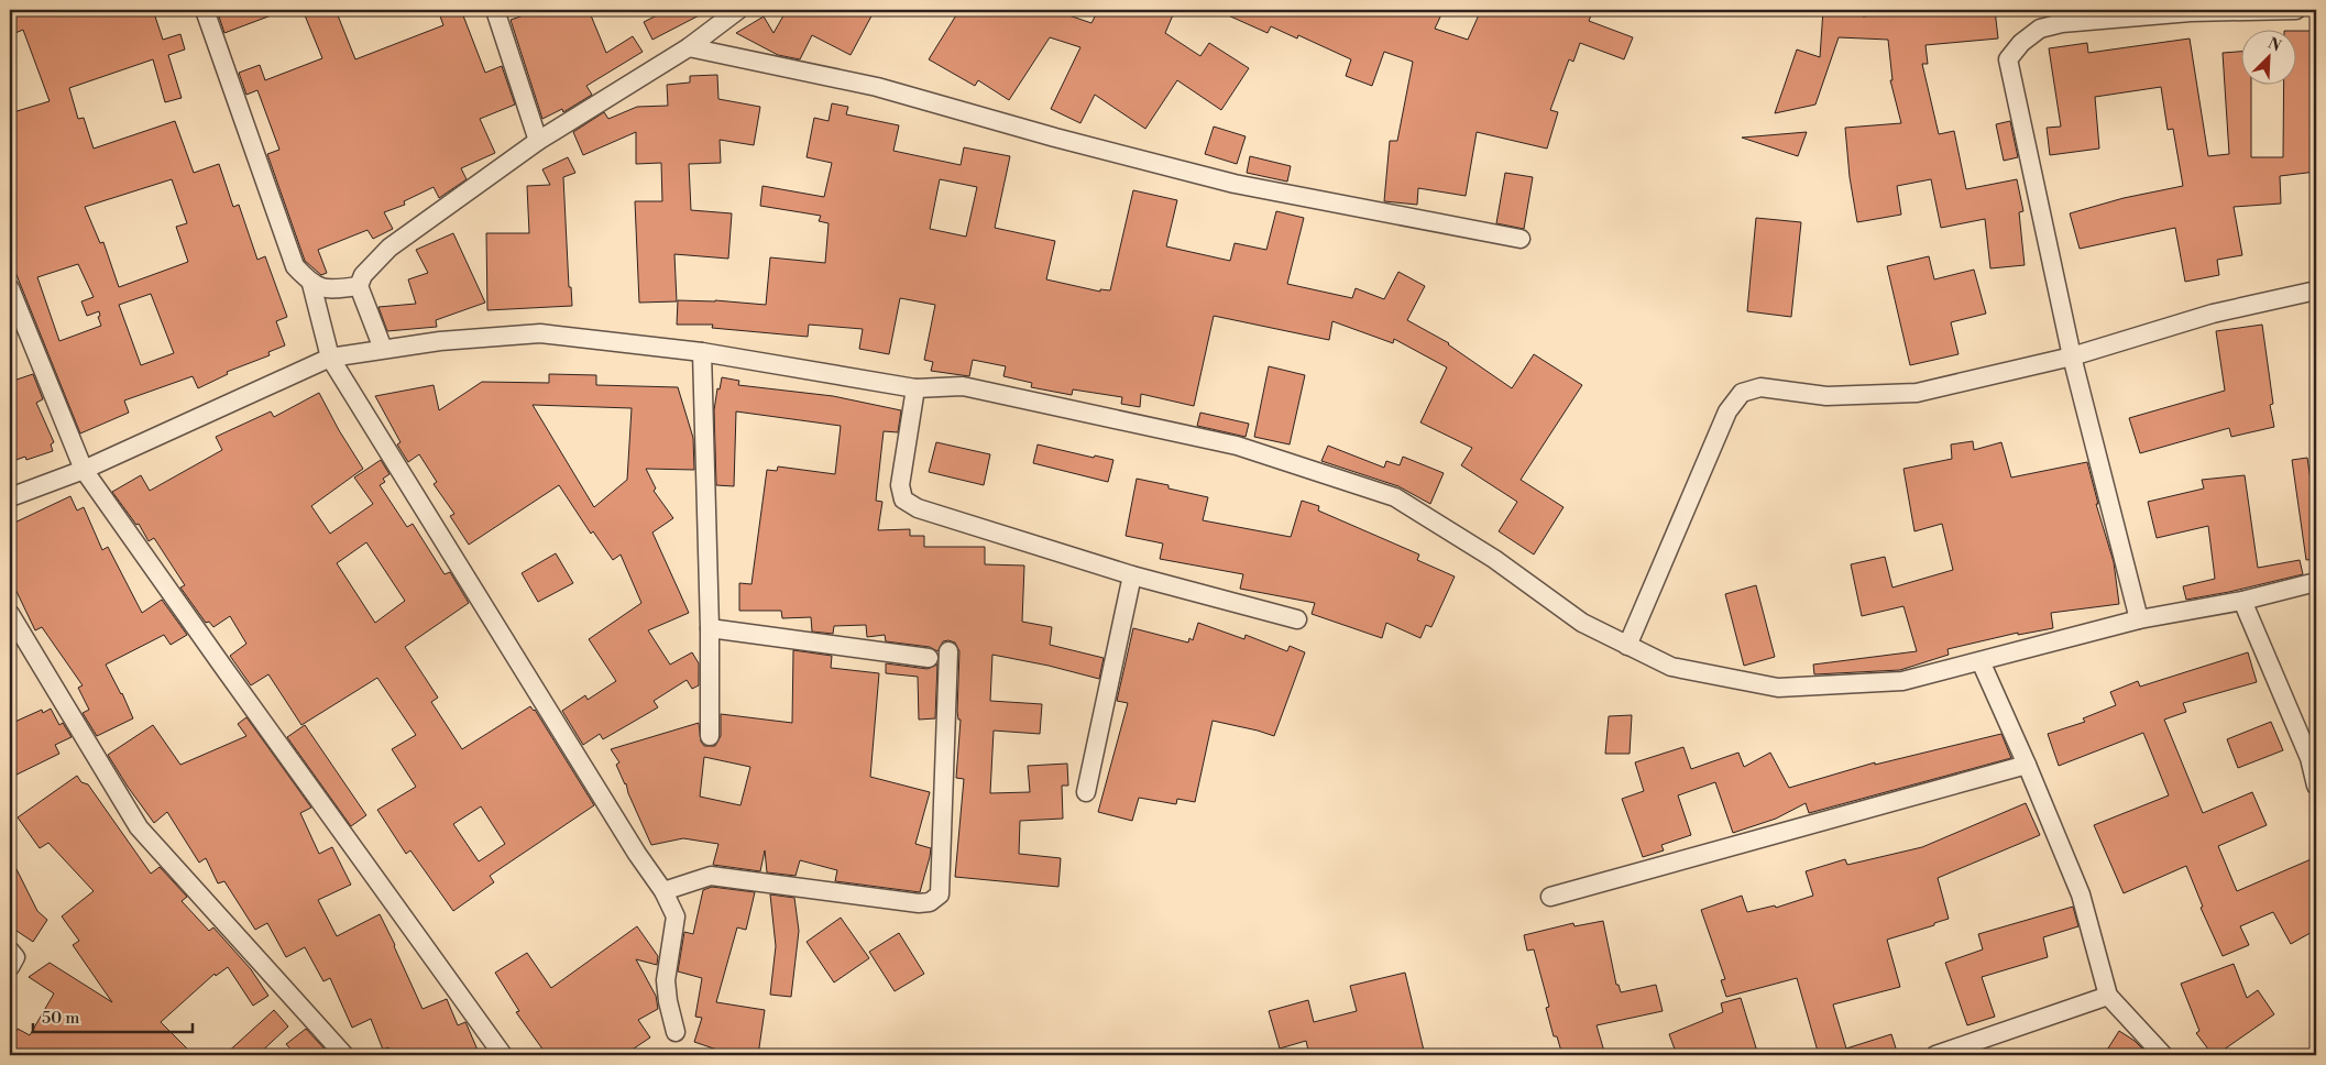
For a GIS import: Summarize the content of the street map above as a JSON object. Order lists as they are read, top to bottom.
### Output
{
  "scale_bar": "50 m",
  "north": "top right"
}
